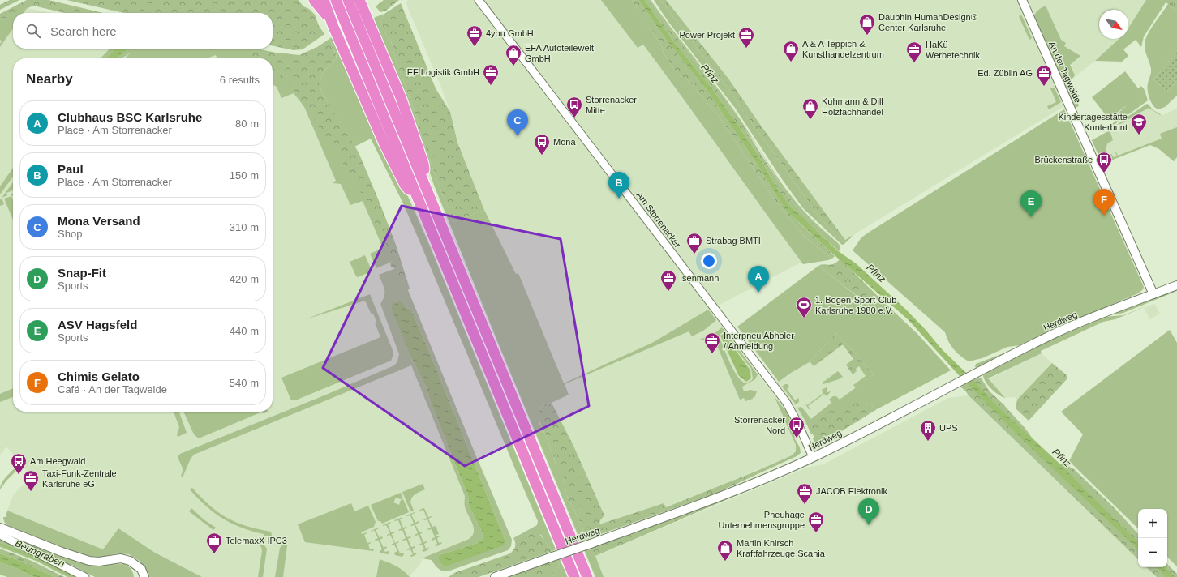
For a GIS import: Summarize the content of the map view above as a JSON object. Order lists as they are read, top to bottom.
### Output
{
  "streets": {
    "main road": ["An der Tagweide", "Herdweg"],
    "street": ["Am Storrenacker"]
  },
  "crossings": [
    ["An der Tagweide", "Herdweg"],
    ["Am Storrenacker", "Herdweg"]
  ],
  "water": ["Pfinz", "Beungraben"],
  "places": {
    "shop": [
      "Dauphin HumanDesign® Center Karlsruhe",
      "A & A Teppich & Kunsthandelzentrum",
      "EFA Autoteilewelt GmbH",
      "Kuhmann & Dill Holzfachhandel",
      "Martin Knirsch Kraftfahrzeuge Scania"
    ],
    "office": [
      "4you GmbH",
      "Power Projekt",
      "HaKü Werbetechnik",
      "EF Logistik GmbH",
      "Ed. Züblin AG",
      "Strabag BMTI",
      "Isenmann",
      "Interpneu Abholer / Anmeldung",
      "Taxi-Funk-Zentrale Karlsruhe eG",
      "JACOB Elektronik",
      "Pneuhage Unternehmensgruppe",
      "TelemaxX IPC3"
    ],
    "bus stop": [
      "Storrenacker Mitte",
      "Mona",
      "Brückenstraße",
      "Storrenacker Nord",
      "Am Heegwald"
    ],
    "school or university": ["Kindertagesstätte Kunterbunt"],
    "sports": ["1. Bogen-Sport-Club Karlsruhe 1980 e.V."],
    "building": ["UPS"]
  },
  "north": "bottom right",
  "page": {
    "search": "Search here",
    "heading": ["Nearby", "6 results"],
    "list": [
      {
        "mark": "A",
        "name": "Clubhaus BSC Karlsruhe",
        "note": "Place · Am Storrenacker",
        "value": "80 m"
      },
      {
        "mark": "B",
        "name": "Paul",
        "note": "Place · Am Storrenacker",
        "value": "150 m"
      },
      {
        "mark": "C",
        "name": "Mona Versand",
        "note": "Shop",
        "value": "310 m"
      },
      {
        "mark": "D",
        "name": "Snap-Fit",
        "note": "Sports",
        "value": "420 m"
      },
      {
        "mark": "E",
        "name": "ASV Hagsfeld",
        "note": "Sports",
        "value": "440 m"
      },
      {
        "mark": "F",
        "name": "Chimis Gelato",
        "note": "Café · An der Tagweide",
        "value": "540 m"
      }
    ],
    "pins": [
      "C",
      "B",
      "F",
      "E",
      "A",
      "D"
    ],
    "map_buttons": ["+", "−"]
  }
}
